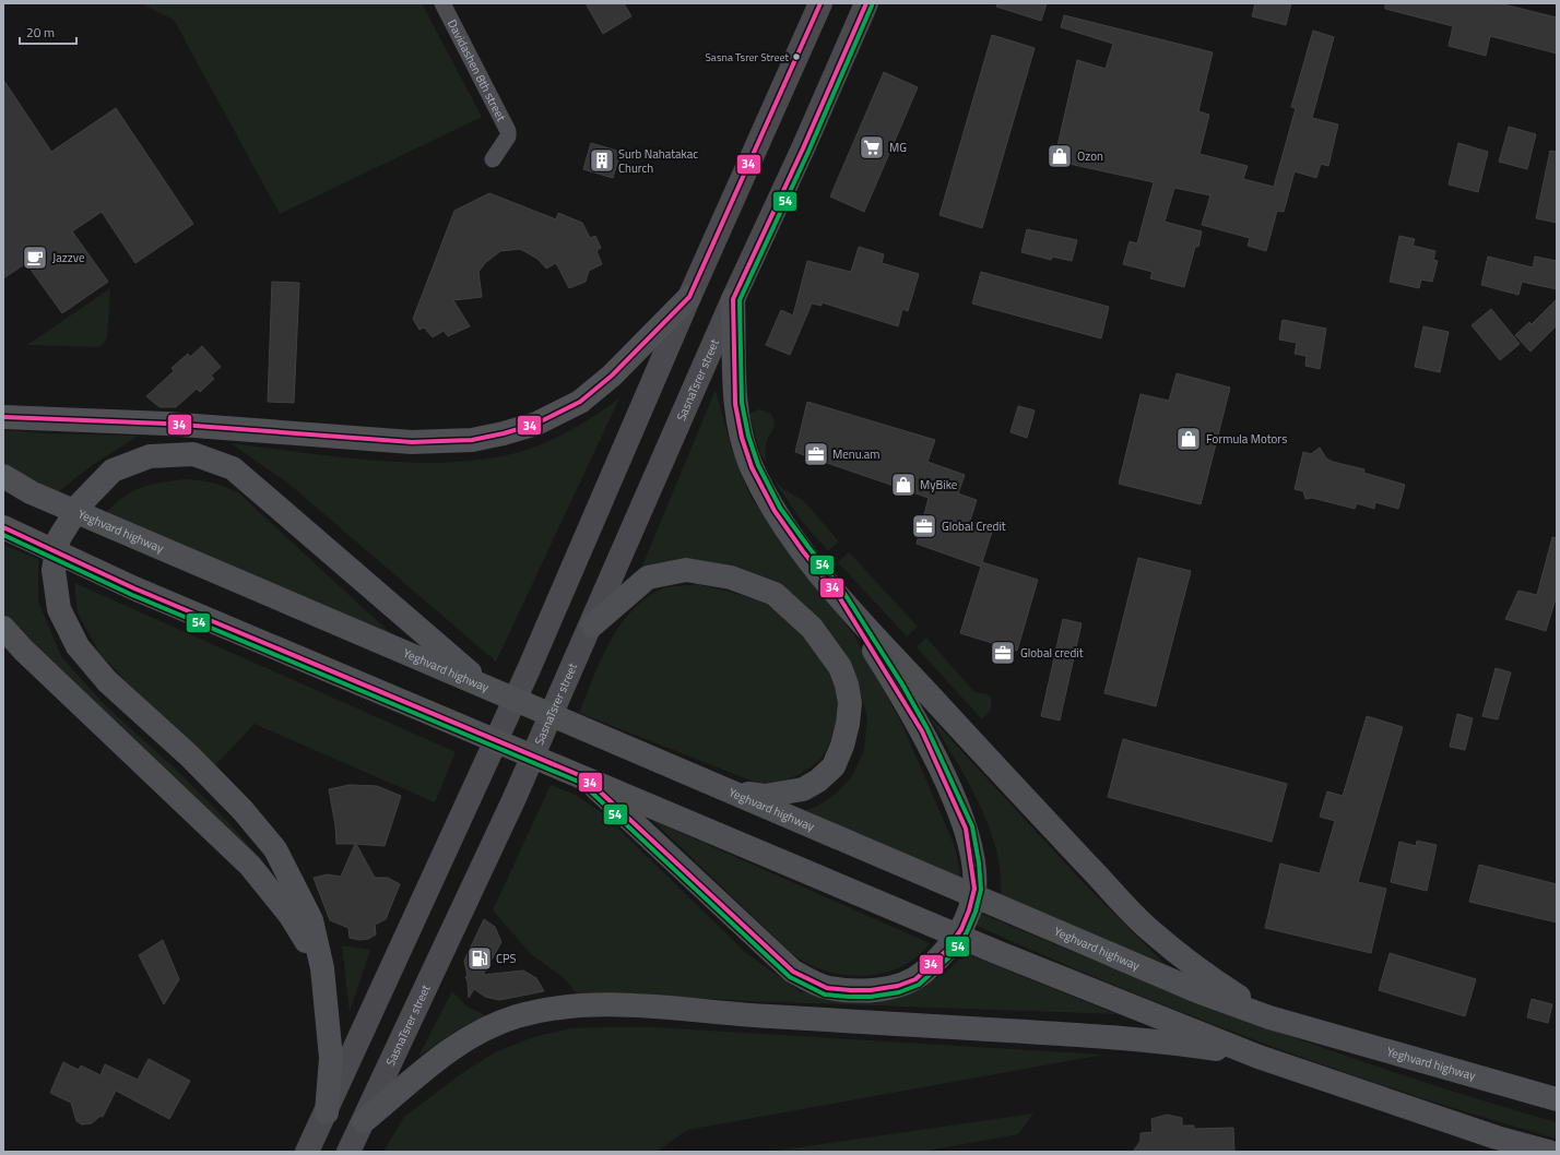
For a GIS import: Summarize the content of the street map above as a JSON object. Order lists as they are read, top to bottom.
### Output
{
  "streets": {
    "main road": ["SasnaTsrer street", "Yeghvard highway"],
    "street": ["Davidashen 8th street"]
  },
  "places": {
    "other": ["Sasna Tsrer Street"],
    "supermarket": ["MG"],
    "shop": ["Ozon", "Formula Motors", "MyBike"],
    "building": ["Surb Nahatakac Church"],
    "cafe": ["Jazzve"],
    "office": ["Menu.am", "Global Credit", "Global credit"],
    "fuel station": ["CPS"]
  },
  "lines": ["transit line 34", "transit line 54"],
  "scale_bar": "20 m"
}
